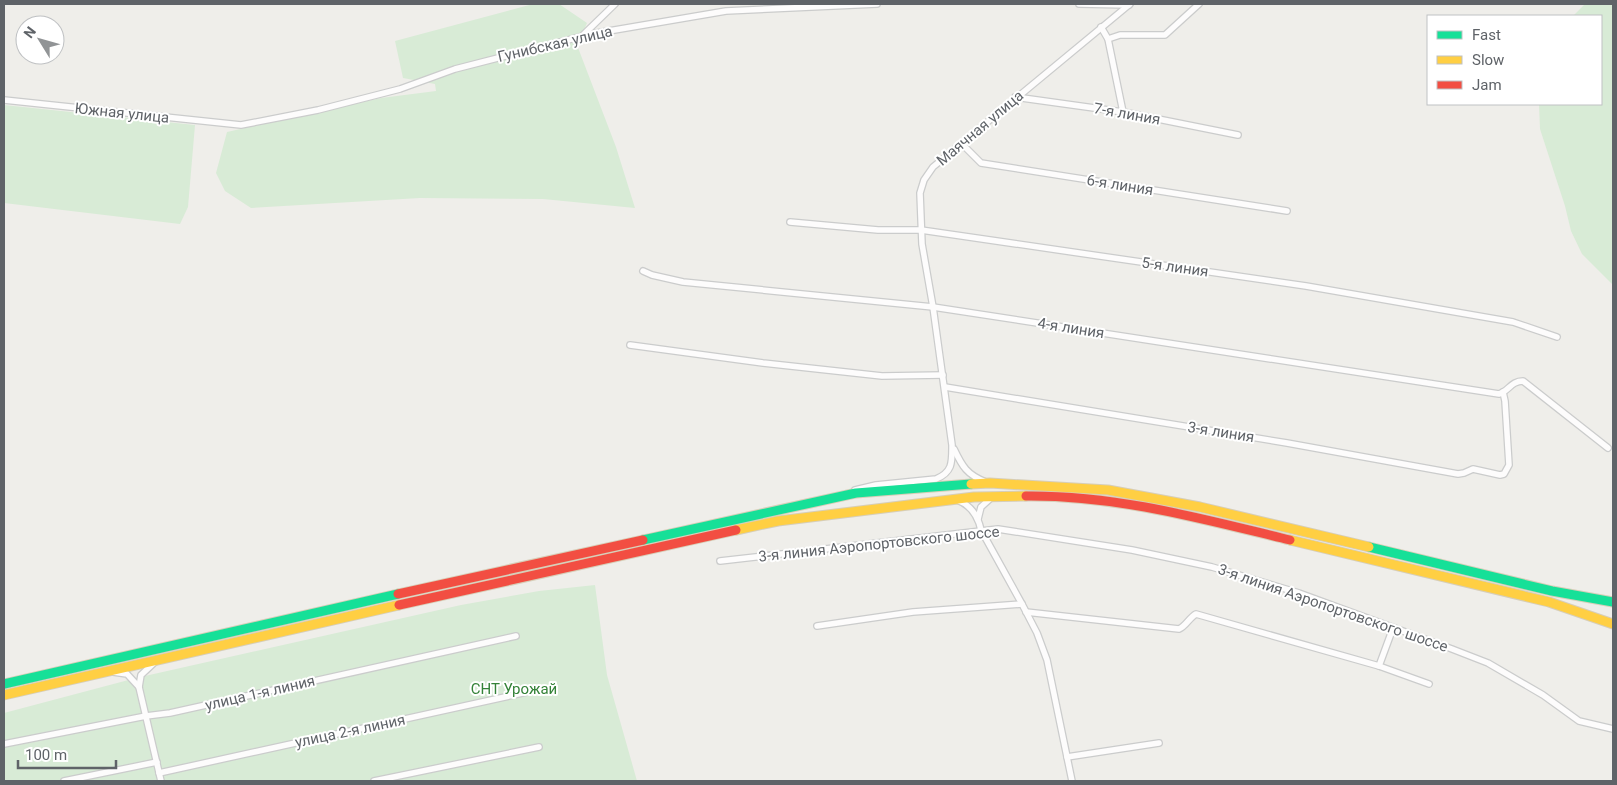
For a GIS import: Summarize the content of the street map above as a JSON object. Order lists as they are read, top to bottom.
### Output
{
  "streets": {
    "street": [
      "Гунибская улица",
      "Южная улица",
      "7-я линия",
      "Маячная улица",
      "6-я линия",
      "5-я линия",
      "4-я линия",
      "3-я линия",
      "3-я линия Аэропортовского шоссе",
      "улица 1-я линия",
      "улица 2-я линия"
    ]
  },
  "crossings": [
    ["Гунибская улица", "Южная улица"],
    ["7-я линия", "Маячная улица"],
    ["Маячная улица", "6-я линия"],
    ["Маячная улица", "5-я линия"],
    ["Маячная улица", "4-я линия"],
    ["Маячная улица", "3-я линия"],
    ["4-я линия", "3-я линия"]
  ],
  "parks": ["СНТ Урожай"],
  "legend": ["Fast", "Slow", "Jam"],
  "scale_bar": "100 m",
  "north": "top left"
}
